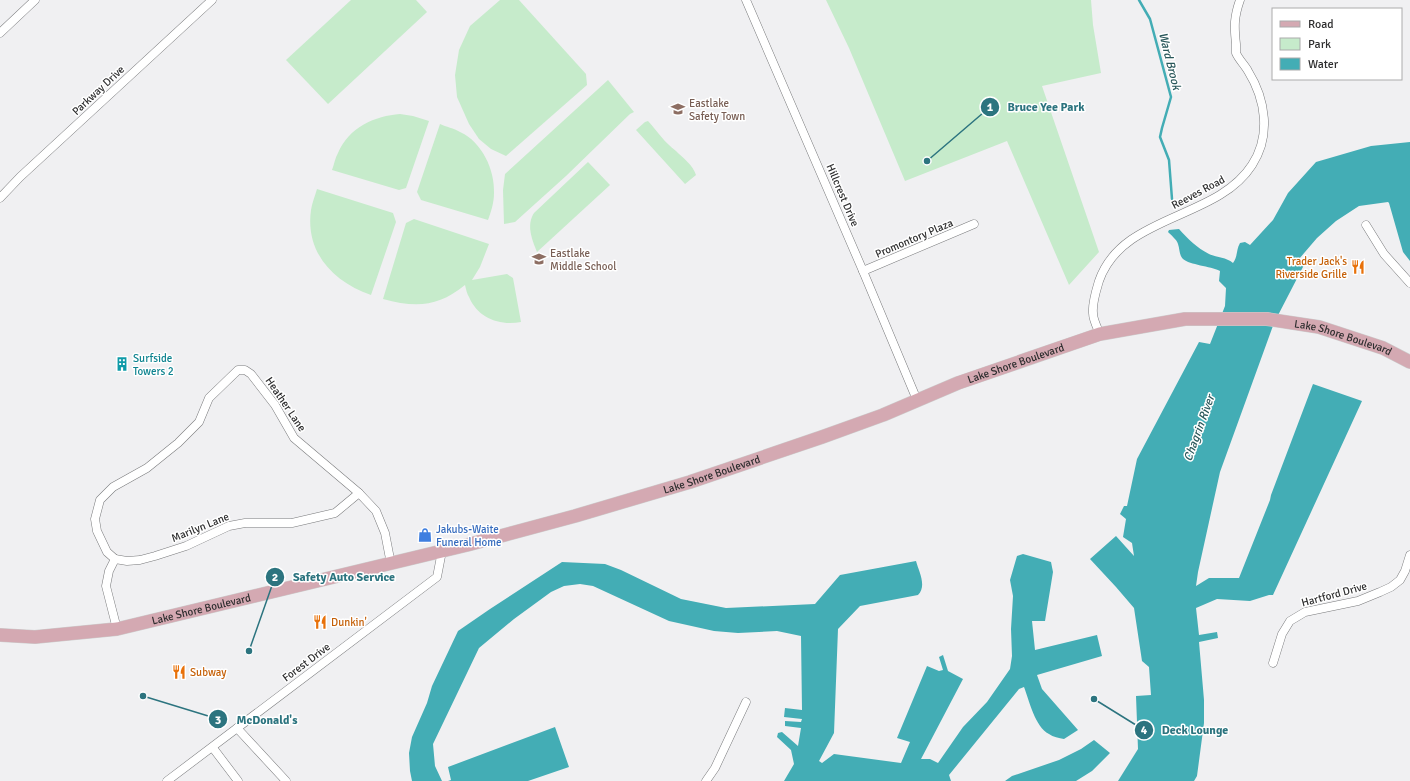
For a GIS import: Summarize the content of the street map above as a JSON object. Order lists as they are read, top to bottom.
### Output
{
  "streets": {
    "main road": ["Lake Shore Boulevard"],
    "street": [
      "Parkway Drive",
      "Reeves Road",
      "Hillcrest Drive",
      "Promontory Plaza",
      "Heather Lane",
      "Marilyn Lane",
      "Hartford Drive",
      "Forest Drive"
    ]
  },
  "crossings": [
    ["Reeves Road", "Lake Shore Boulevard"],
    ["Hillcrest Drive", "Promontory Plaza"],
    ["Hillcrest Drive", "Lake Shore Boulevard"],
    ["Lake Shore Boulevard", "Heather Lane"],
    ["Lake Shore Boulevard", "Forest Drive"],
    ["Heather Lane", "Marilyn Lane"]
  ],
  "water": ["Ward Brook", "Chagrin River"],
  "places": {
    "school or university": ["Eastlake Safety Town", "Eastlake Middle School"],
    "other": [
      "Bruce Yee Park",
      "Safety Auto Service",
      "McDonald's",
      "Deck Lounge"
    ],
    "restaurant": ["Trader Jack's Riverside Grille", "Dunkin'", "Subway"],
    "building": ["Surfside Towers 2"],
    "shop": ["Jakubs-Waite Funeral Home"]
  },
  "legend": ["Road", "Park", "Water"]
}
